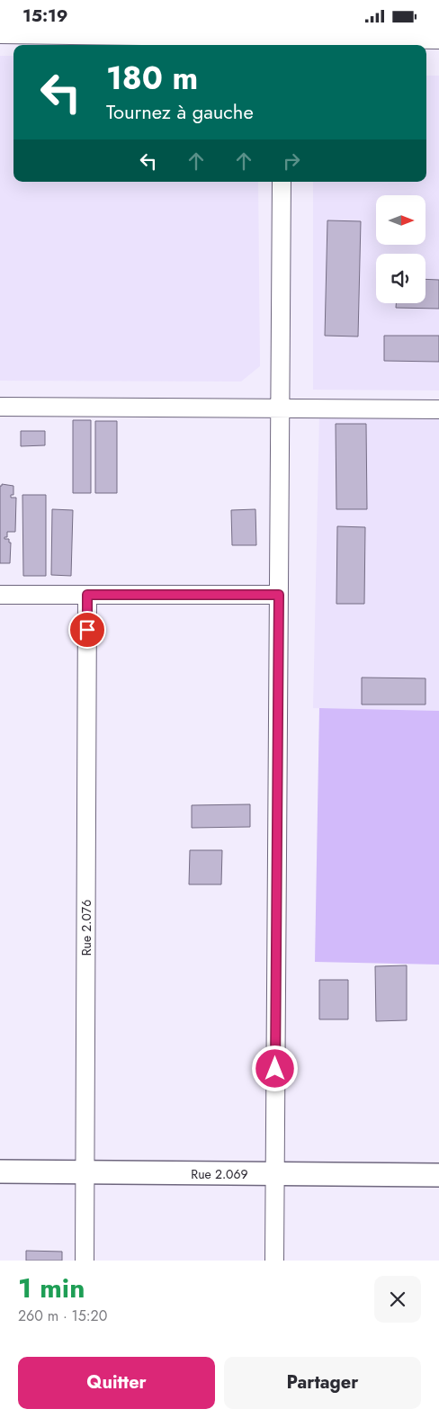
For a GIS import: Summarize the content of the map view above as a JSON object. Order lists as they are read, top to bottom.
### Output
{
  "streets": {
    "street": ["Rue 2.076", "Rue 2.069"]
  },
  "crossings": [
    ["Rue 2.076", "Rue 2.069"]
  ],
  "north": "right",
  "page": {
    "status": "15:19",
    "turn": ["180 m", "Tournez à gauche"],
    "heading": ["1 min", "260 m · 15:20"],
    "buttons": ["Quitter", "Partager"]
  }
}
